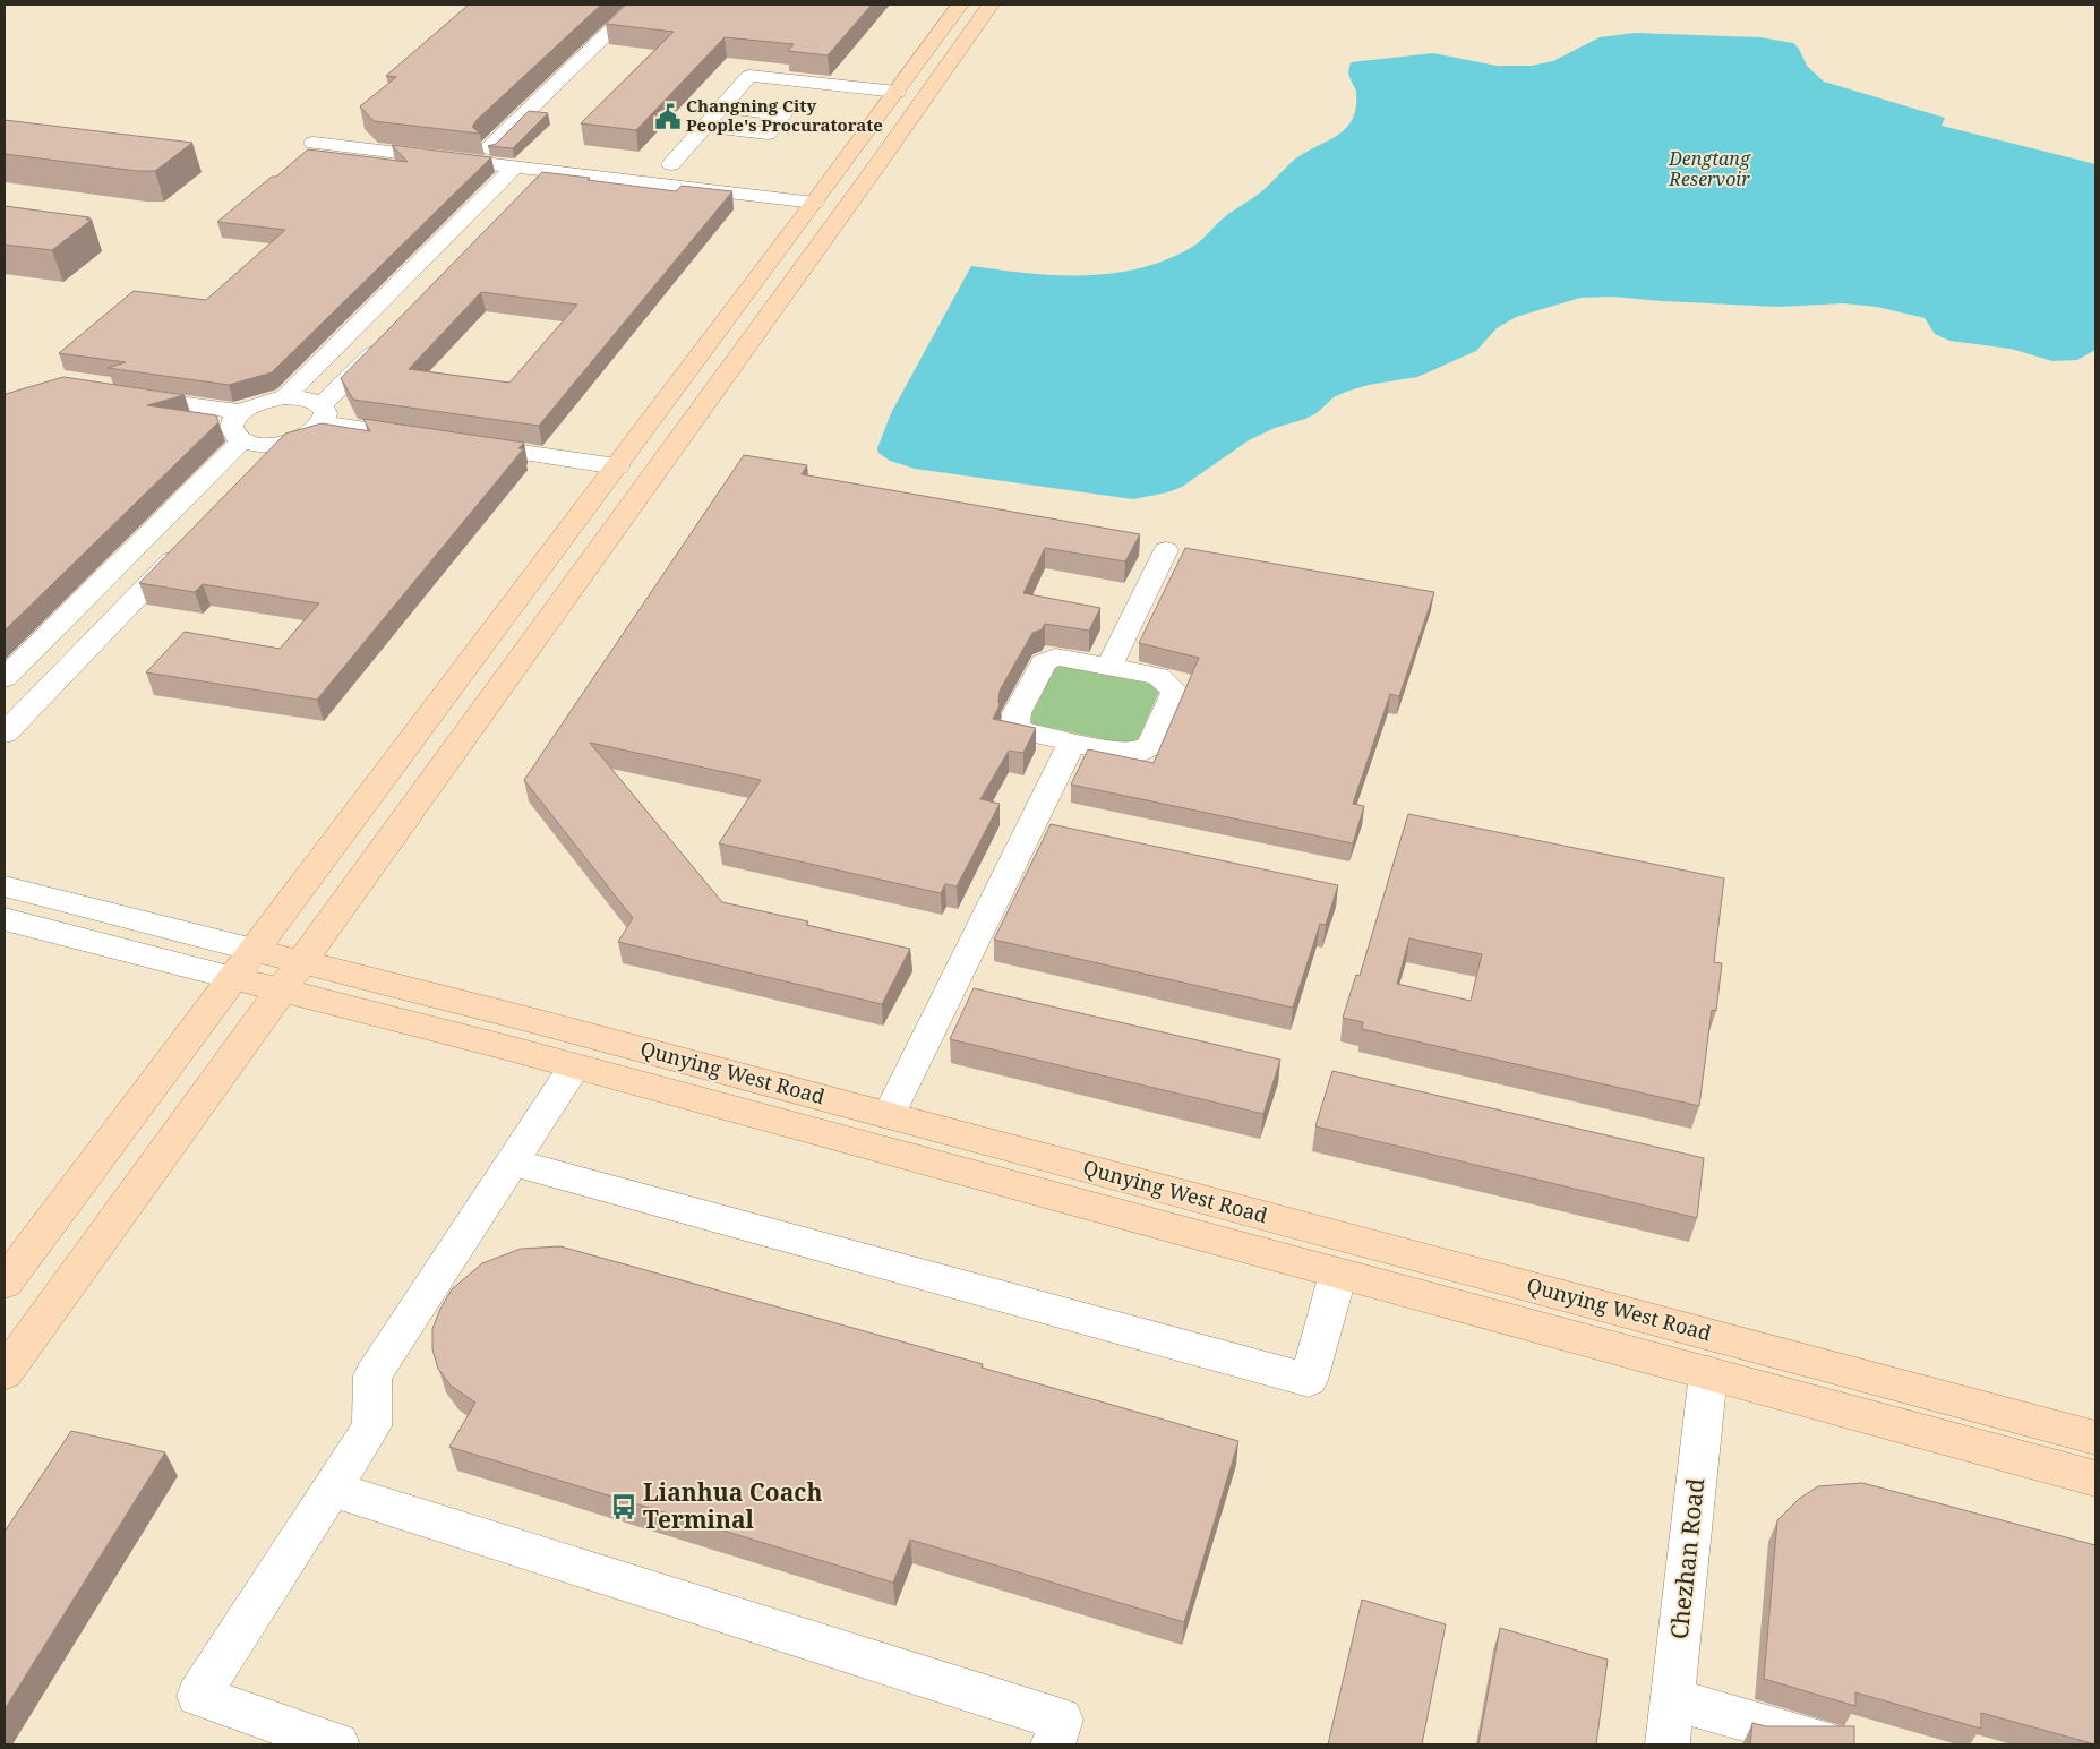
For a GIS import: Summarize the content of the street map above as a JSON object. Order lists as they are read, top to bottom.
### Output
{
  "streets": {
    "main road": ["Qunying West Road"],
    "street": ["Chezhan Road"]
  },
  "crossings": [
    ["Qunying West Road", "Chezhan Road"]
  ],
  "water": ["Dengtang Reservoir"],
  "places": {
    "public building": ["Changning City People's Procuratorate"],
    "bus stop": ["Lianhua Coach Terminal"]
  }
}
